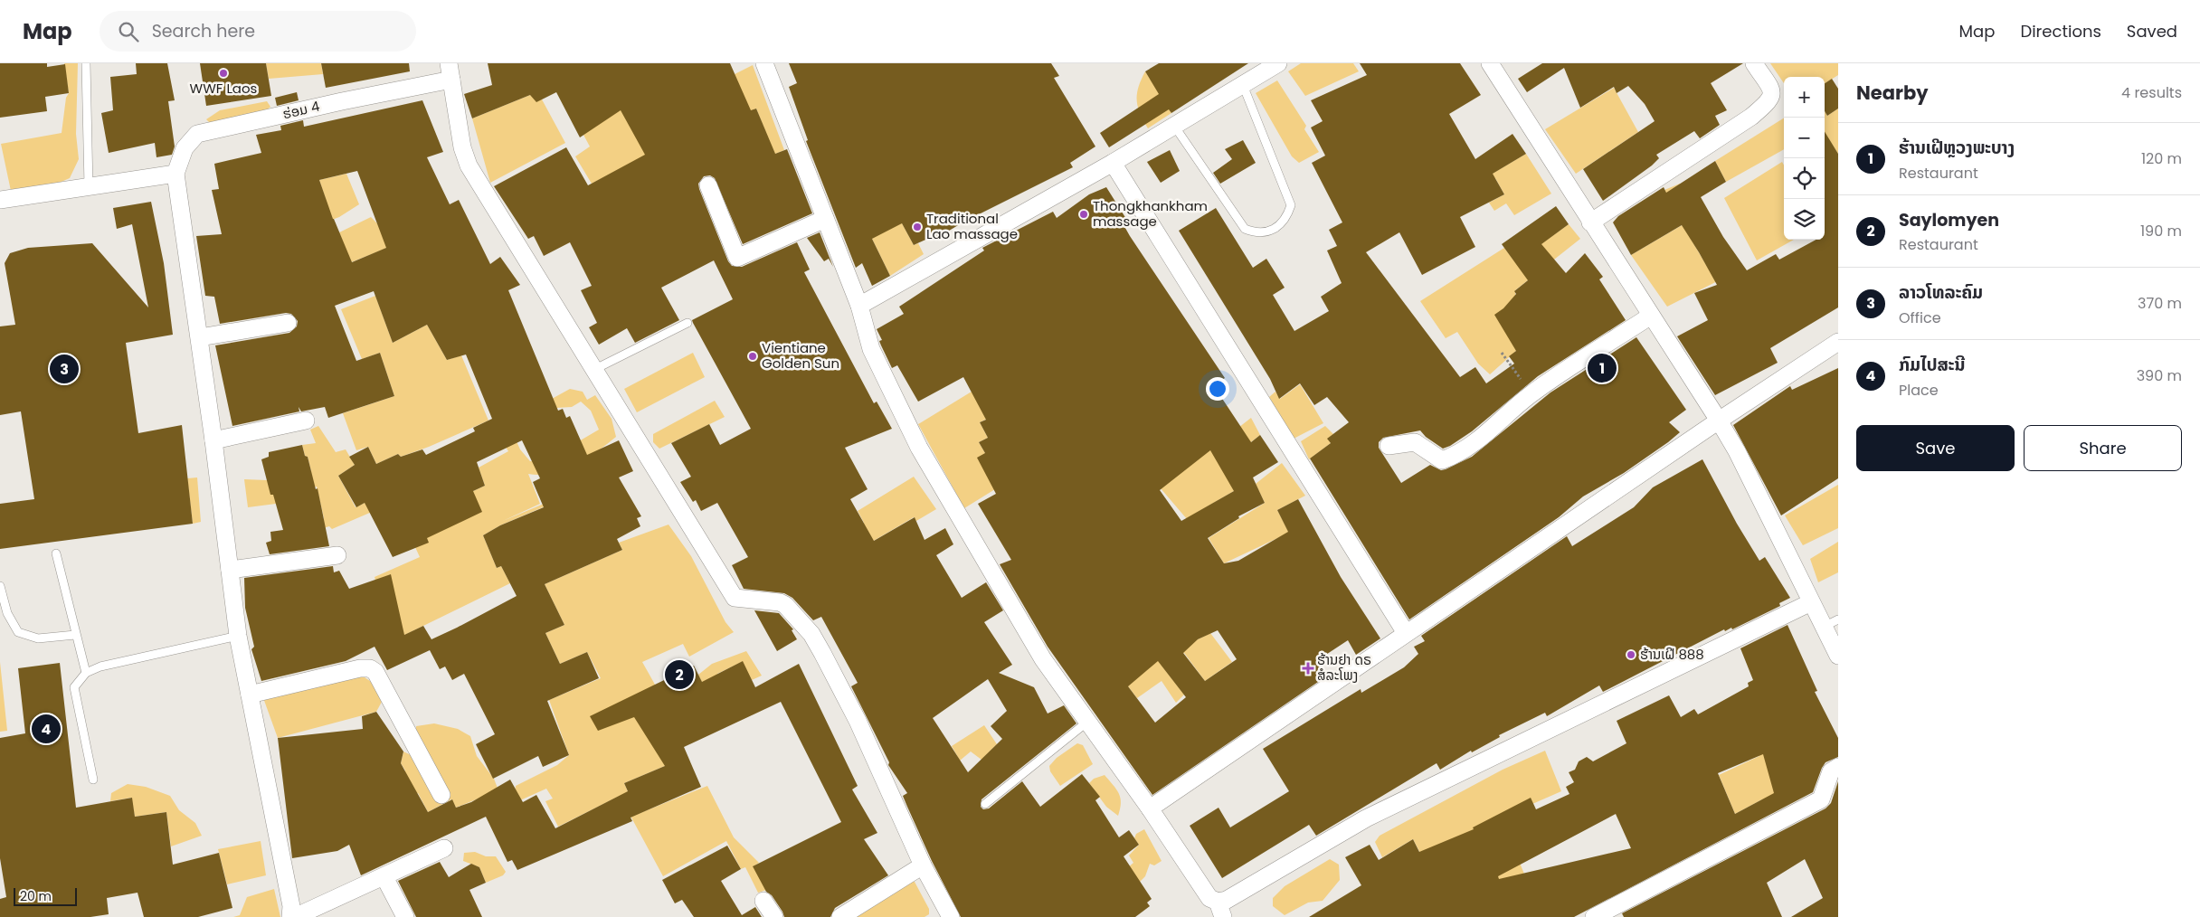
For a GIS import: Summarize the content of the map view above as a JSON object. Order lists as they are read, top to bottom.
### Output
{
  "streets": {
    "street": ["ຮ່ອມ 4"]
  },
  "places": {
    "other": [
      "WWF Laos",
      "Thongkhankham massage",
      "Traditional Lao massage",
      "Vientiane Golden Sun",
      "ຮ້ານເຝີ 888"
    ],
    "health": ["ຮ້ານຢາ ດຣ ສໍລະໂພງ"]
  },
  "scale_bar": "20 m",
  "page": {
    "header": "Map",
    "search": "Search here",
    "nav": ["Map", "Directions", "Saved"],
    "heading": ["Nearby", "4 results"],
    "map_buttons": ["+", "−"],
    "list": [
      {
        "mark": "1",
        "name": "ຮ້ານເຝີຫຼວງພະບາງ",
        "note": "Restaurant",
        "value": "120 m"
      },
      {
        "mark": "2",
        "name": "Saylomyen",
        "note": "Restaurant",
        "value": "190 m"
      },
      {
        "mark": "3",
        "name": "ລາວໂທລະຄົມ",
        "note": "Office",
        "value": "370 m"
      },
      {
        "mark": "4",
        "name": "ກົມໄປສະນີ",
        "note": "Place",
        "value": "390 m"
      }
    ],
    "pins": [
      "1",
      "3",
      "2",
      "4"
    ],
    "buttons": ["Save", "Share"],
    "scale": "20 m"
  }
}
